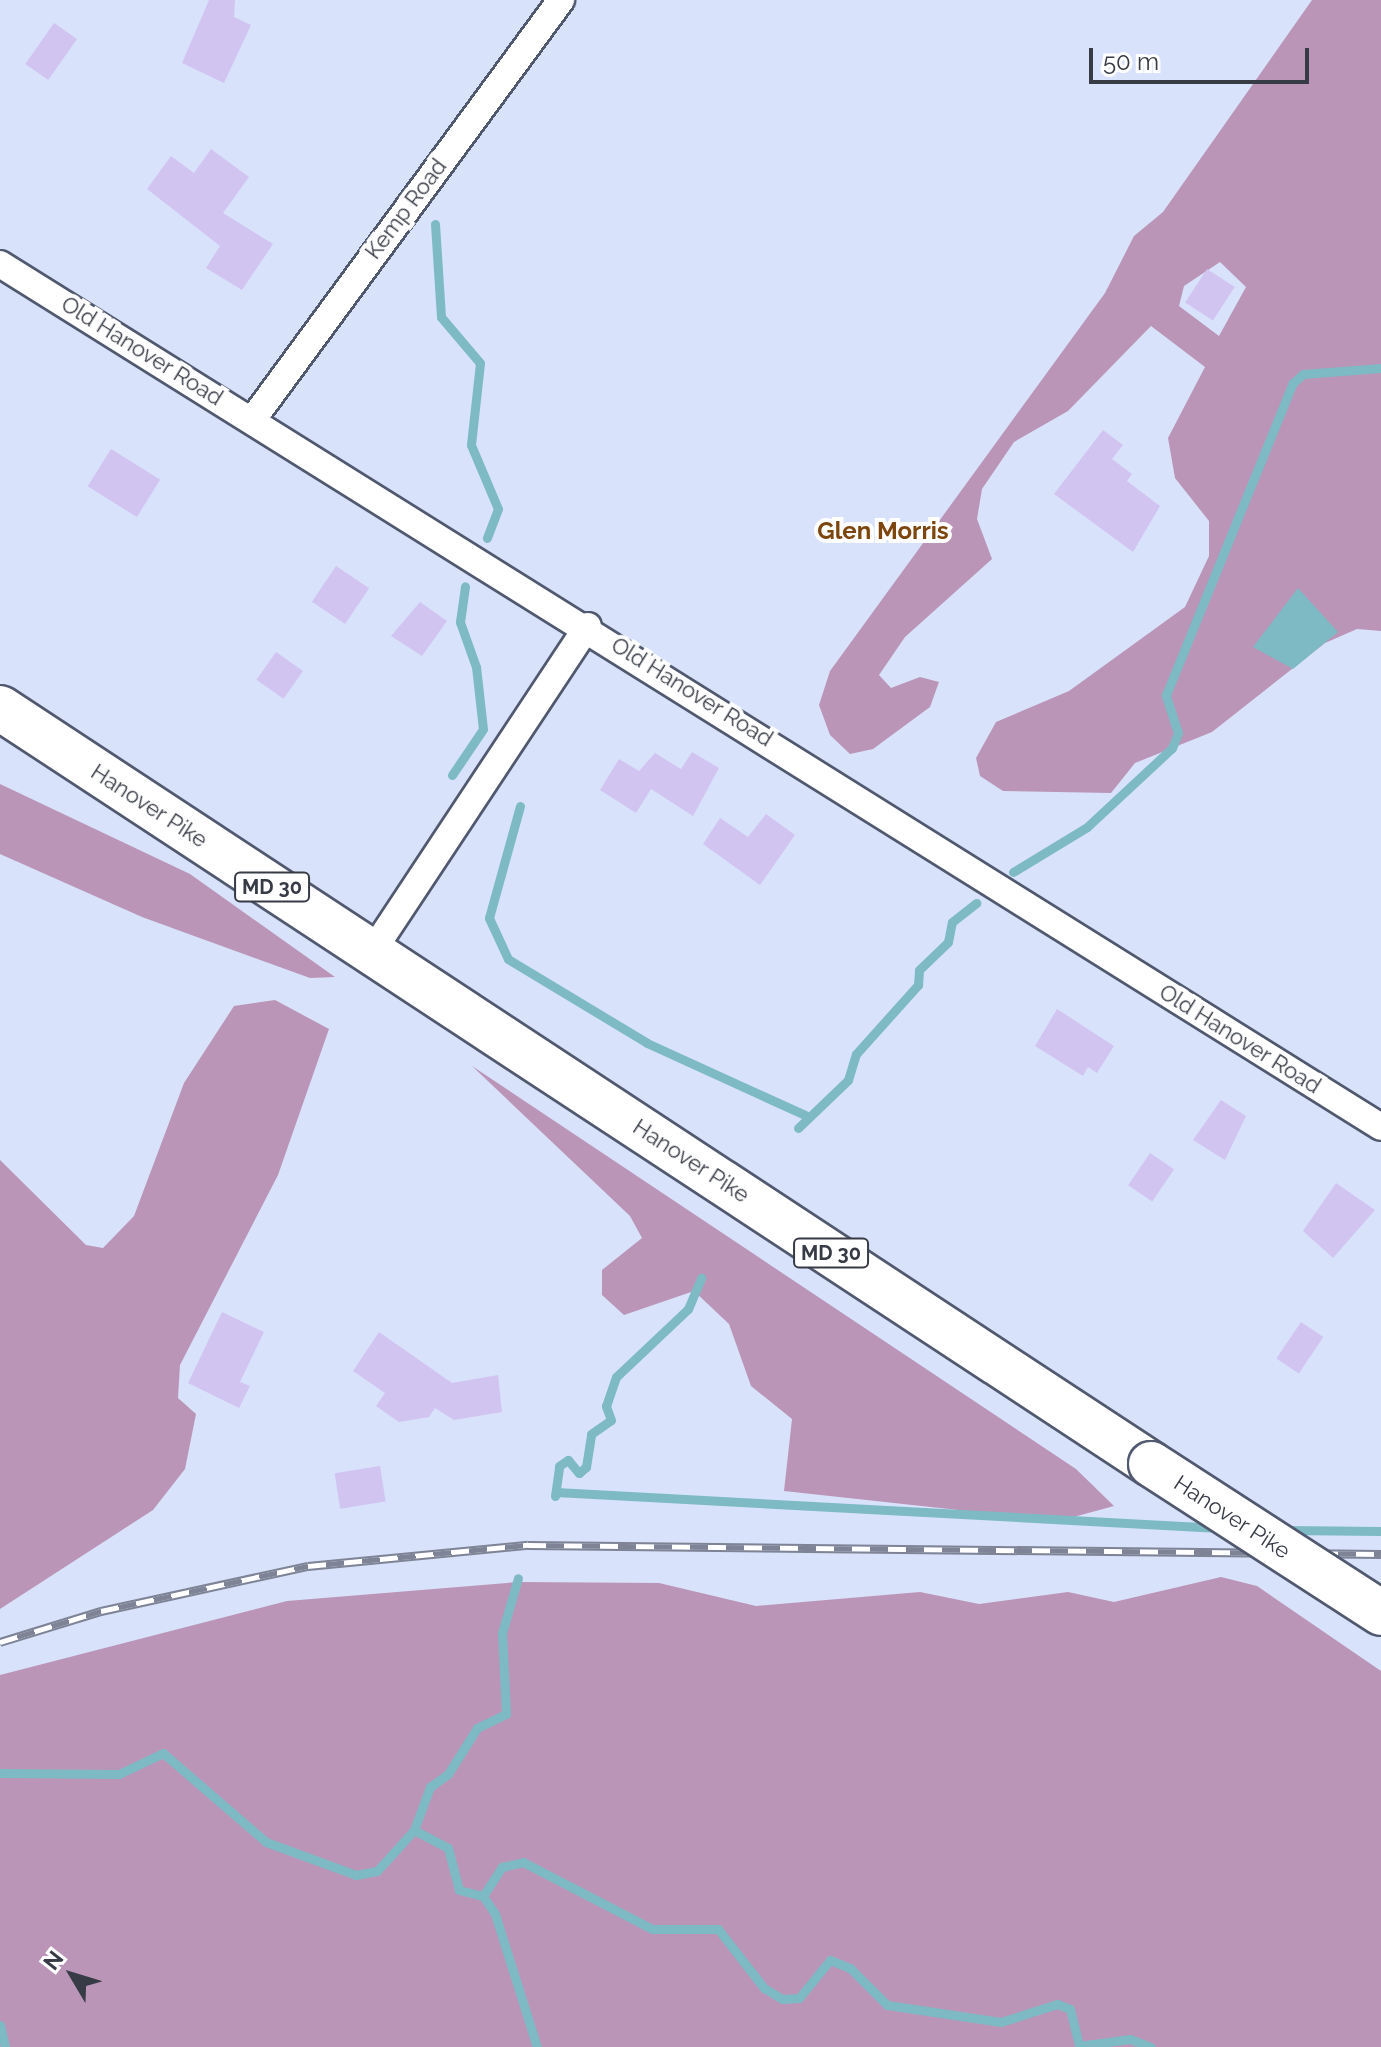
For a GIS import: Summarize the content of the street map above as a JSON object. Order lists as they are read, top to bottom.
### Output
{
  "streets": {
    "highway": ["Hanover Pike", "MD 30"],
    "street": ["Kemp Road", "Old Hanover Road"]
  },
  "crossings": [
    ["Kemp Road", "Old Hanover Road"]
  ],
  "districts": ["Glen Morris"],
  "scale_bar": "50 m",
  "north": "top left"
}
